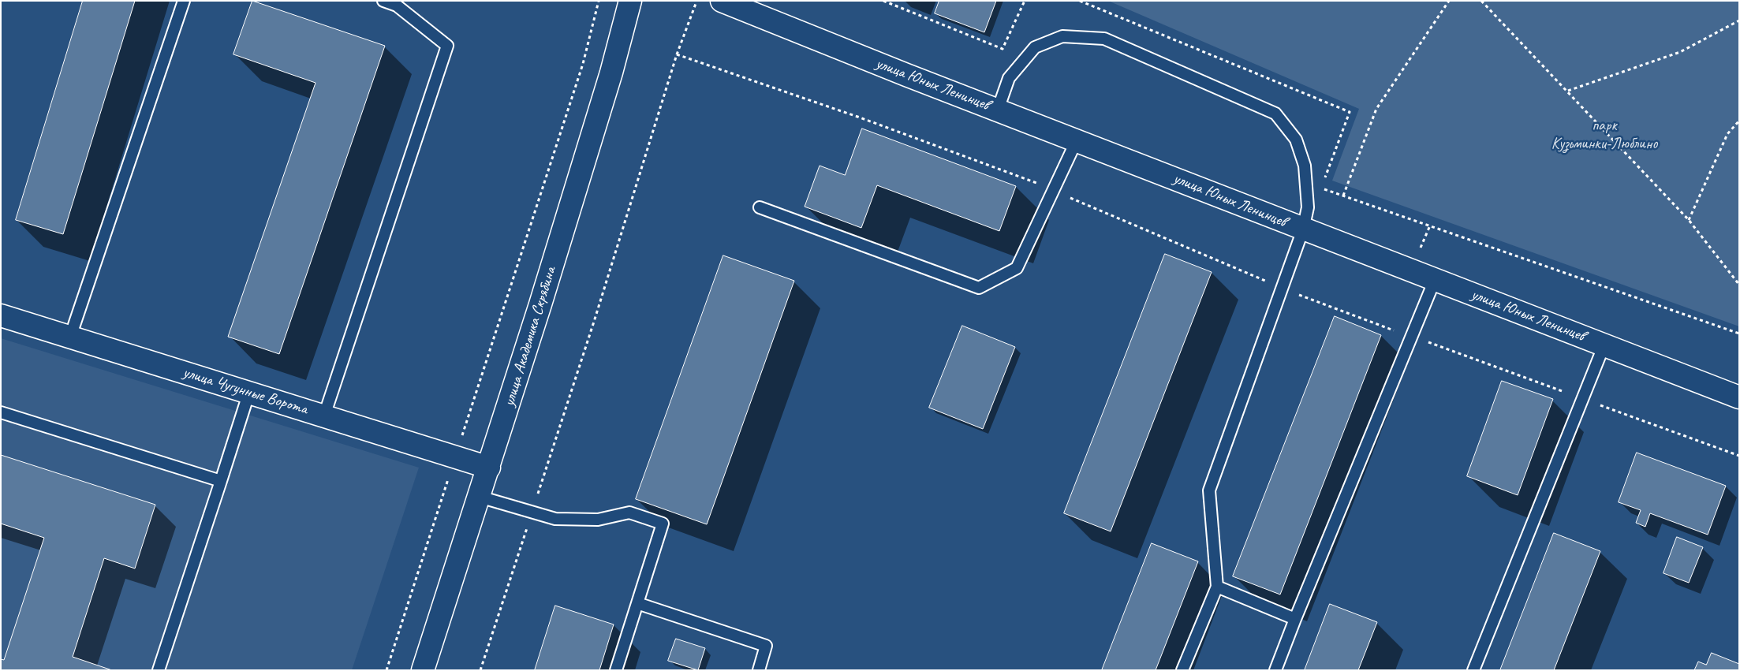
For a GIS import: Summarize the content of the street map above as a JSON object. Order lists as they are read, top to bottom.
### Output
{
  "streets": {
    "main road": ["улица Юных Ленинцев", "улица Академика Скрябина", "улица Чугунные Ворота"]
  },
  "crossings": [
    ["улица Академика Скрябина", "улица Чугунные Ворота"]
  ],
  "parks": ["парк Кузьминки-Люблино"]
}
